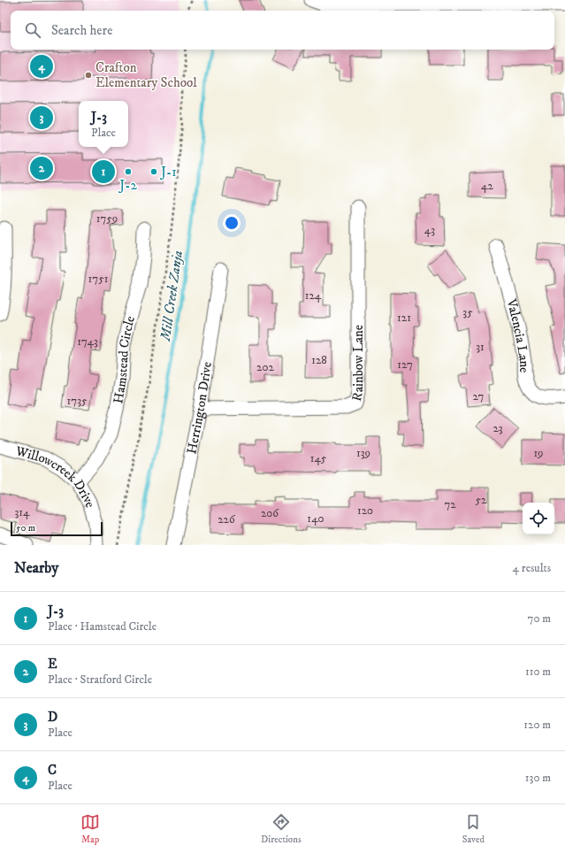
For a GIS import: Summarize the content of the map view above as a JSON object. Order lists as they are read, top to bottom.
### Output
{
  "streets": {
    "street": [
      "Valencia Lane",
      "Hamstead Circle",
      "Rainbow Lane",
      "Herrington Drive",
      "Willowcreek Drive"
    ]
  },
  "crossings": [
    ["Hamstead Circle", "Willowcreek Drive"],
    ["Rainbow Lane", "Herrington Drive"]
  ],
  "water": ["Mill Creek Zanja"],
  "places": ["Crafton Elementary School", "J-2", "J-1"],
  "house_numbers": [
    "42",
    "1759",
    "43",
    "1751",
    "124",
    "35",
    "121",
    "1743",
    "31",
    "128",
    "127",
    "202",
    "27",
    "1735",
    "23",
    "139",
    "19",
    "145",
    "52",
    "72",
    "120",
    "314",
    "206",
    "140",
    "226"
  ],
  "scale_bar": "50 m",
  "page": {
    "search": "Search here",
    "pins": [
      "4",
      "3",
      "2",
      "1"
    ],
    "popup": ["J-3", "Place"],
    "scale": "50 m",
    "heading": ["Nearby", "4 results"],
    "list": [
      {
        "mark": "1",
        "name": "J-3",
        "note": "Place · Hamstead Circle",
        "value": "70 m"
      },
      {
        "mark": "2",
        "name": "E",
        "note": "Place · Stratford Circle",
        "value": "110 m"
      },
      {
        "mark": "3",
        "name": "D",
        "note": "Place",
        "value": "120 m"
      },
      {
        "mark": "4",
        "name": "C",
        "note": "Place",
        "value": "130 m"
      }
    ],
    "nav": ["Map", "Directions", "Saved"]
  }
}
